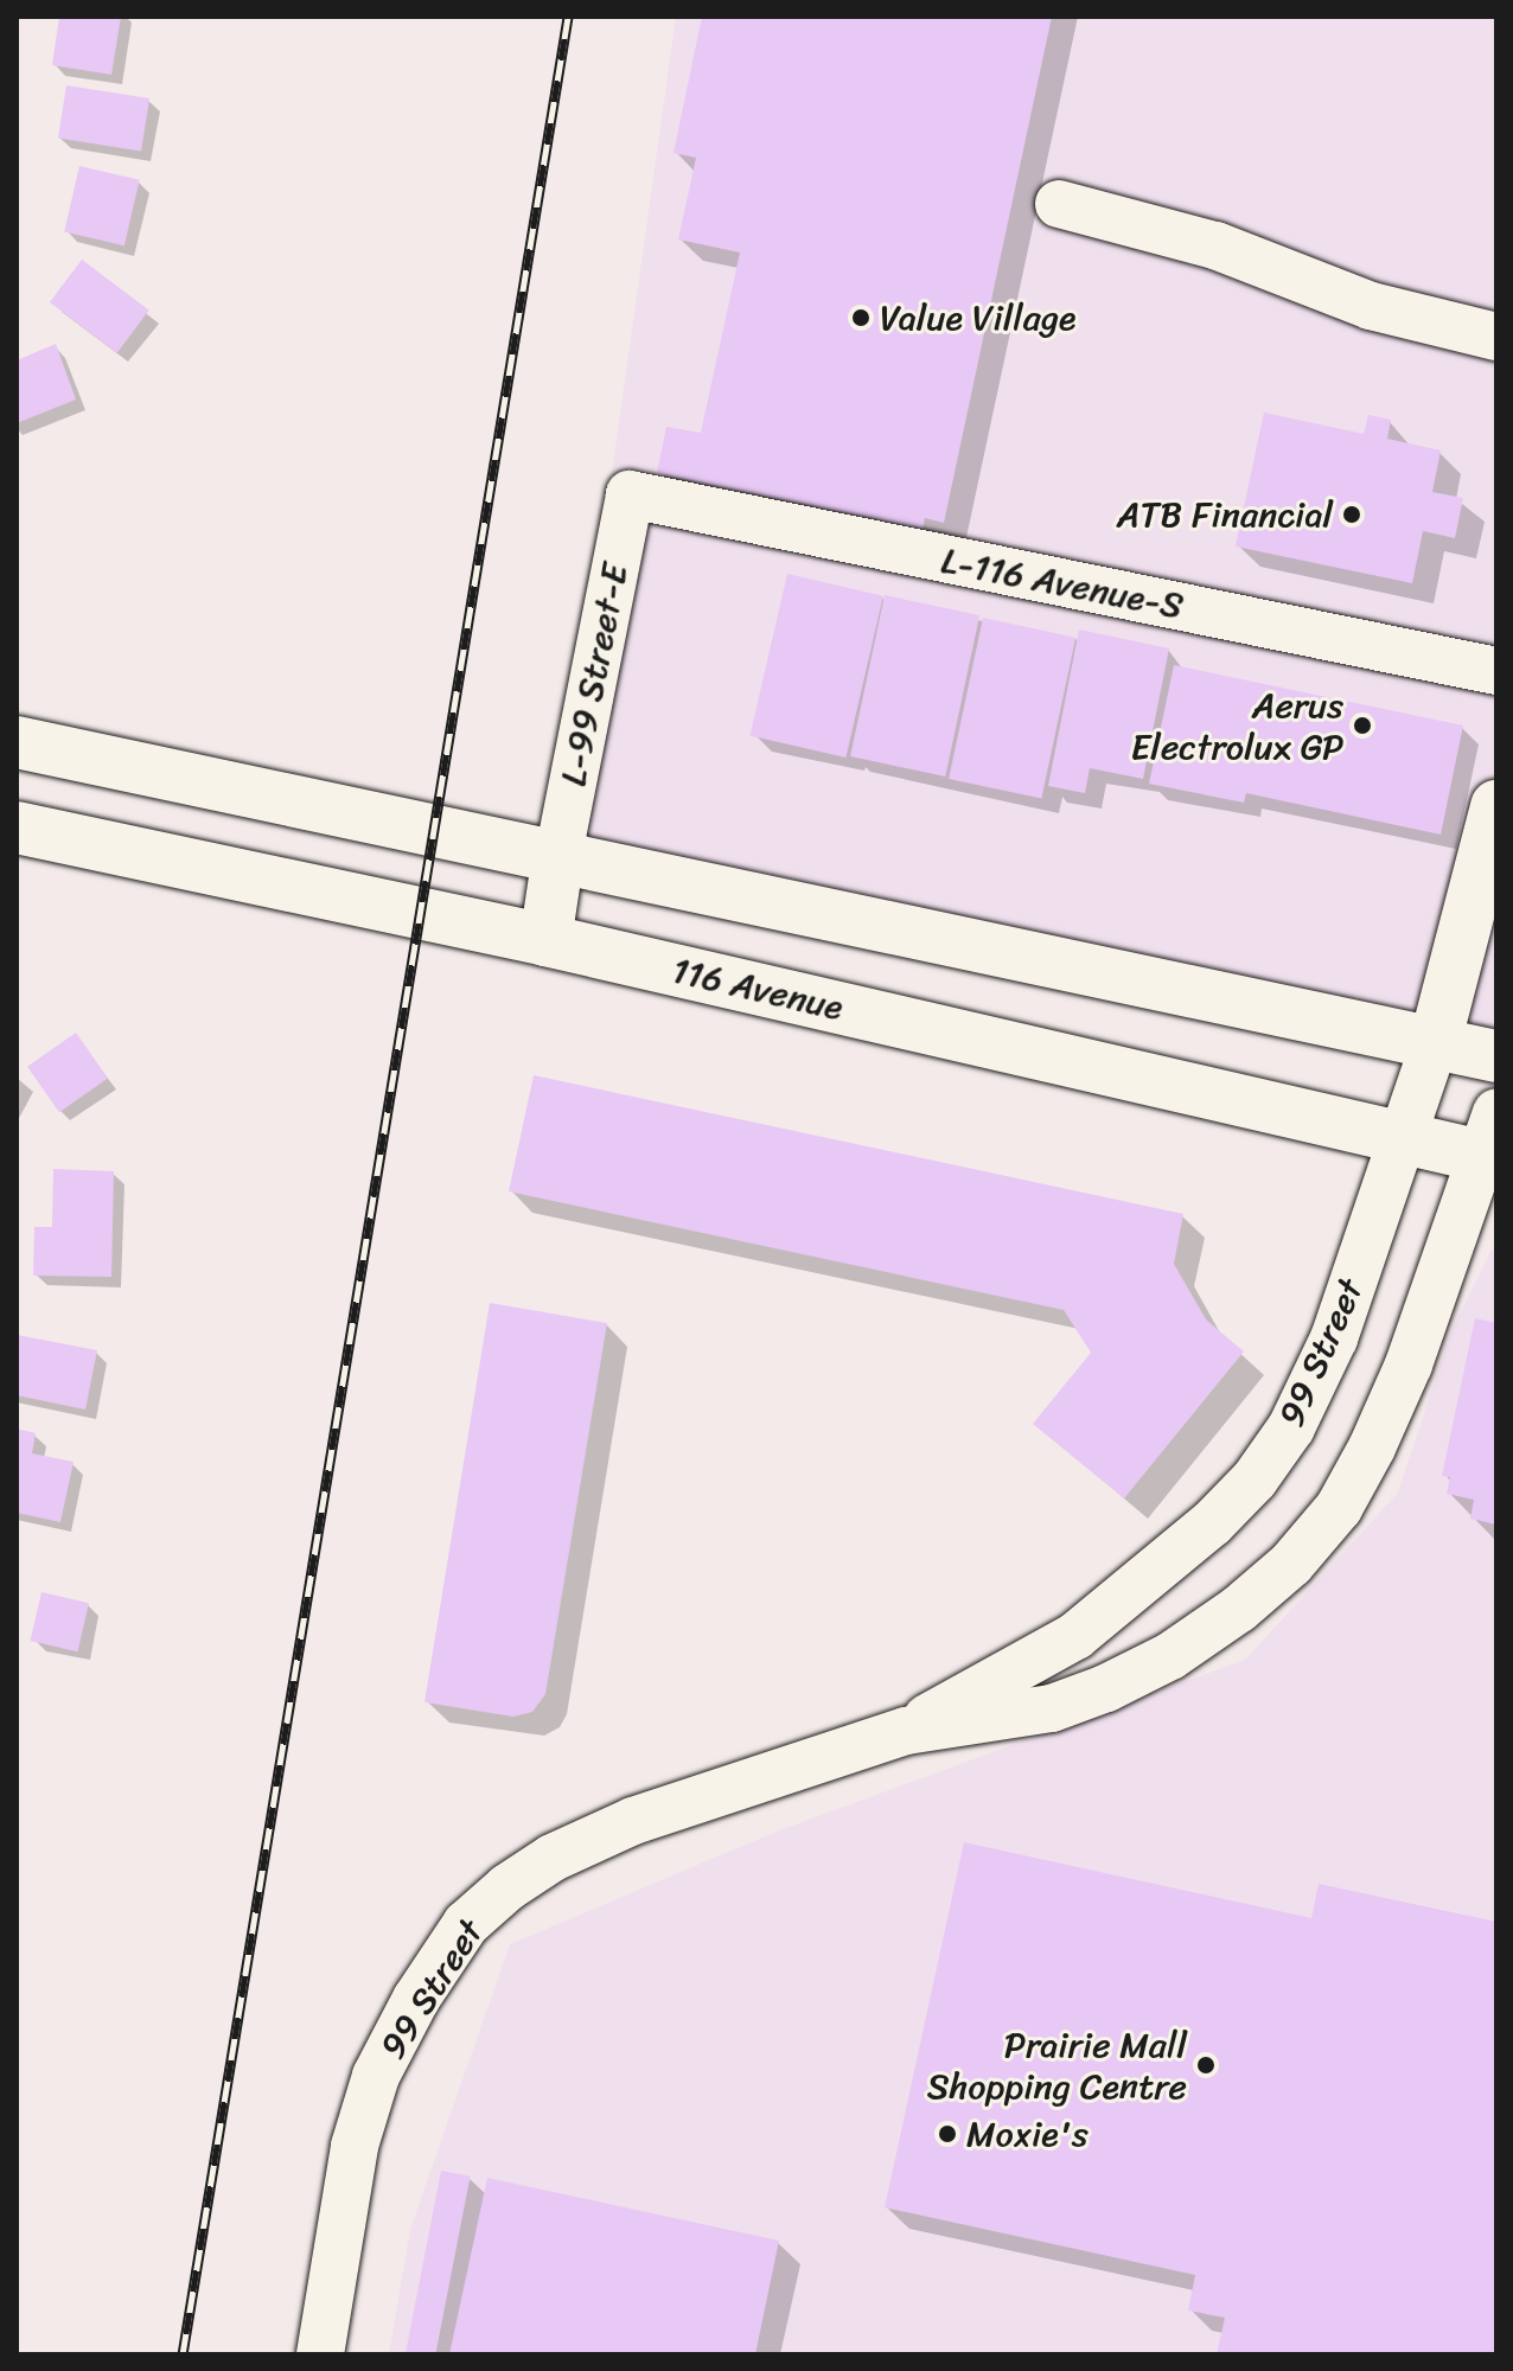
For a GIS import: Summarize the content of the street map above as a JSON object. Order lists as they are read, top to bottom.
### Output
{
  "streets": {
    "main road": ["116 Avenue", "99 Street"],
    "street": ["L-116 Avenue-S", "L-99 Street-E"]
  },
  "crossings": [
    ["L-116 Avenue-S", "L-99 Street-E"],
    ["116 Avenue", "99 Street"]
  ],
  "places": [
    "Value Village",
    "ATB Financial",
    "Aerus Electrolux GP",
    "Prairie Mall Shopping Centre",
    "Moxie's"
  ]
}
